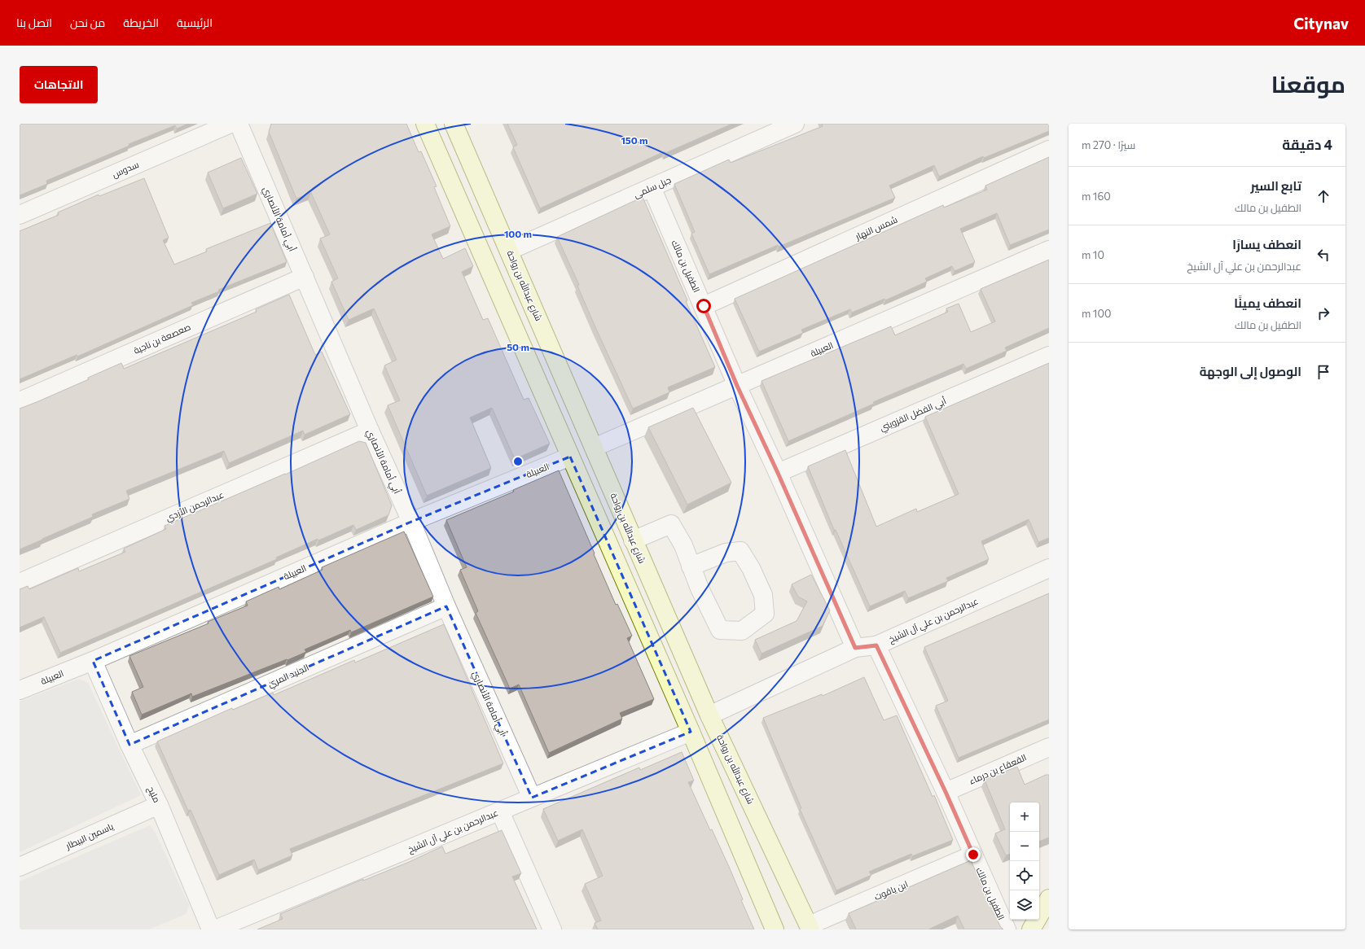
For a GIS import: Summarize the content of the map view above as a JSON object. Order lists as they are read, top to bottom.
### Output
{
  "streets": {
    "street": [
      "سدوس",
      "جبل سلمى",
      "أبي أمامة الأنصاري",
      "شمس النهار",
      "الطفيل بن مالك",
      "شارع عبدالله بن رواحة",
      "صعصعة بن ناجية",
      "العبيلة",
      "أبي الفضل القزويني",
      "عبدالرحمن الأزدي",
      "عبدالرحمن بن علي آل الشيخ",
      "الجنيد المري",
      "القعقاع بن درماء",
      "مليح",
      "ياسمين البيطار",
      "ابن ياقوت"
    ]
  },
  "crossings": [
    ["جبل سلمى", "الطفيل بن مالك"],
    ["جبل سلمى", "شارع عبدالله بن رواحة"],
    ["أبي أمامة الأنصاري", "صعصعة بن ناجية"],
    ["أبي أمامة الأنصاري", "العبيلة"],
    ["أبي أمامة الأنصاري", "عبدالرحمن الأزدي"],
    ["أبي أمامة الأنصاري", "عبدالرحمن بن علي آل الشيخ"],
    ["أبي أمامة الأنصاري", "الجنيد المري"],
    ["شمس النهار", "الطفيل بن مالك"],
    ["الطفيل بن مالك", "العبيلة"],
    ["الطفيل بن مالك", "أبي الفضل القزويني"],
    ["الطفيل بن مالك", "عبدالرحمن بن علي آل الشيخ"],
    ["الطفيل بن مالك", "القعقاع بن درماء"],
    ["الطفيل بن مالك", "ابن ياقوت"],
    ["شارع عبدالله بن رواحة", "العبيلة"],
    ["شارع عبدالله بن رواحة", "عبدالرحمن بن علي آل الشيخ"],
    ["شارع عبدالله بن رواحة", "ابن ياقوت"],
    ["العبيلة", "مليح"],
    ["الجنيد المري", "مليح"],
    ["مليح", "ياسمين البيطار"]
  ],
  "page": {
    "header": "Citynav",
    "nav": [
      "الرئيسية",
      "الخريطة",
      "من نحن",
      "اتصل بنا"
    ],
    "title": "موقعنا",
    "buttons": "الاتجاهات",
    "heading": ["4 دقيقة", "سيرًا · 270 m"],
    "list": [
      ["تابع السير", "الطفيل بن مالك", "160 m"],
      ["انعطف يسارًا", "عبدالرحمن بن علي آل الشيخ", "10 m"],
      ["انعطف يمينًا", "الطفيل بن مالك", "100 m"],
      "الوصول إلى الوجهة"
    ],
    "map_buttons": ["+", "−"]
  },
  "rings": ["150 m", "100 m", "50 m"]
}
